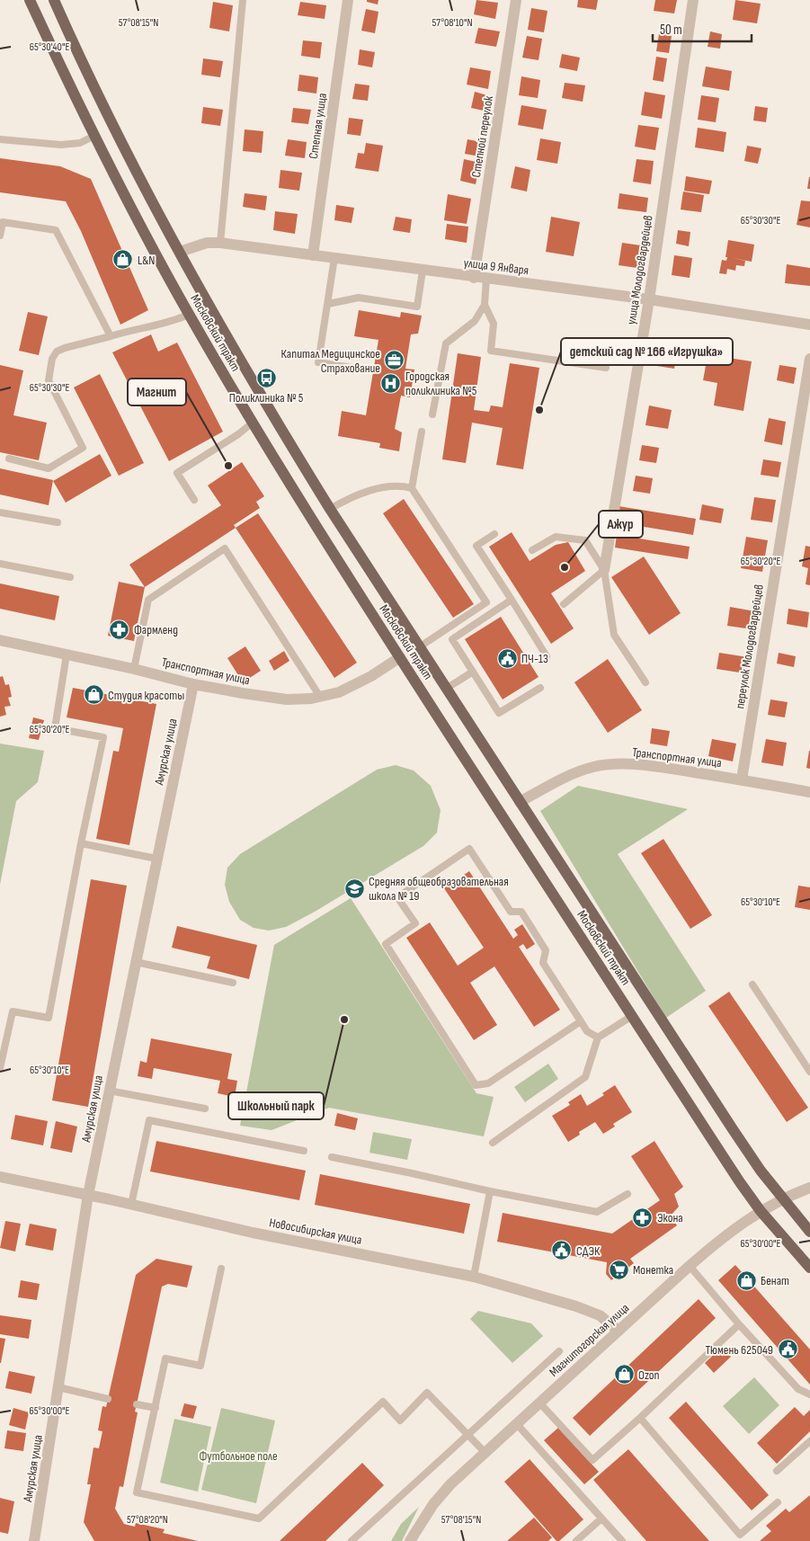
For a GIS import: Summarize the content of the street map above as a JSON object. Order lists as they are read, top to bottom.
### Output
{
  "streets": {
    "main road": ["Московский тракт"],
    "street": [
      "Степная улица",
      "Степной переулок",
      "улица 9 Января",
      "улица Молодогвардейцев",
      "переулок Молодогвардейцев",
      "Транспортная улица",
      "Амурская улица",
      "Новосибирская улица",
      "Магнитогорская улица"
    ]
  },
  "crossings": [
    ["Степная улица", "улица 9 Января"],
    ["Степной переулок", "улица 9 Января"],
    ["улица 9 Января", "улица Молодогвардейцев"],
    ["улица 9 Января", "Московский тракт"],
    ["Московский тракт", "Транспортная улица"],
    ["Московский тракт", "Магнитогорская улица"],
    ["переулок Молодогвардейцев", "Транспортная улица"],
    ["Транспортная улица", "Амурская улица"],
    ["Амурская улица", "Новосибирская улица"],
    ["Новосибирская улица", "Магнитогорская улица"]
  ],
  "parks": ["Футбольное поле"],
  "places": {
    "shop": [
      "L&N",
      "Студия красоты",
      "Бенат",
      "Ozon"
    ],
    "office": ["Капитал Медицинское Страхование"],
    "bus stop": ["Поликлиника № 5"],
    "hospital": ["Городская поликлиника №5"],
    "other": [
      "детский сад № 166 «Игрушка»",
      "Магнит",
      "Ажур",
      "Школьный парк"
    ],
    "pharmacy": ["Фармленд", "Экона"],
    "public building": ["ПЧ-13", "СДЭК", "Тюмень 625049"],
    "school or university": ["Средняя общеобразовательная школа № 19"],
    "supermarket": ["Монетка"]
  },
  "scale_bar": "50 m",
  "coordinates": [
    "57°08'15\"N",
    "57°08'10\"N",
    "65°30'40\"E",
    "65°30'30\"E",
    "65°30'20\"E",
    "65°30'10\"E",
    "65°30'00\"E",
    "57°08'20\"N"
  ]
}
